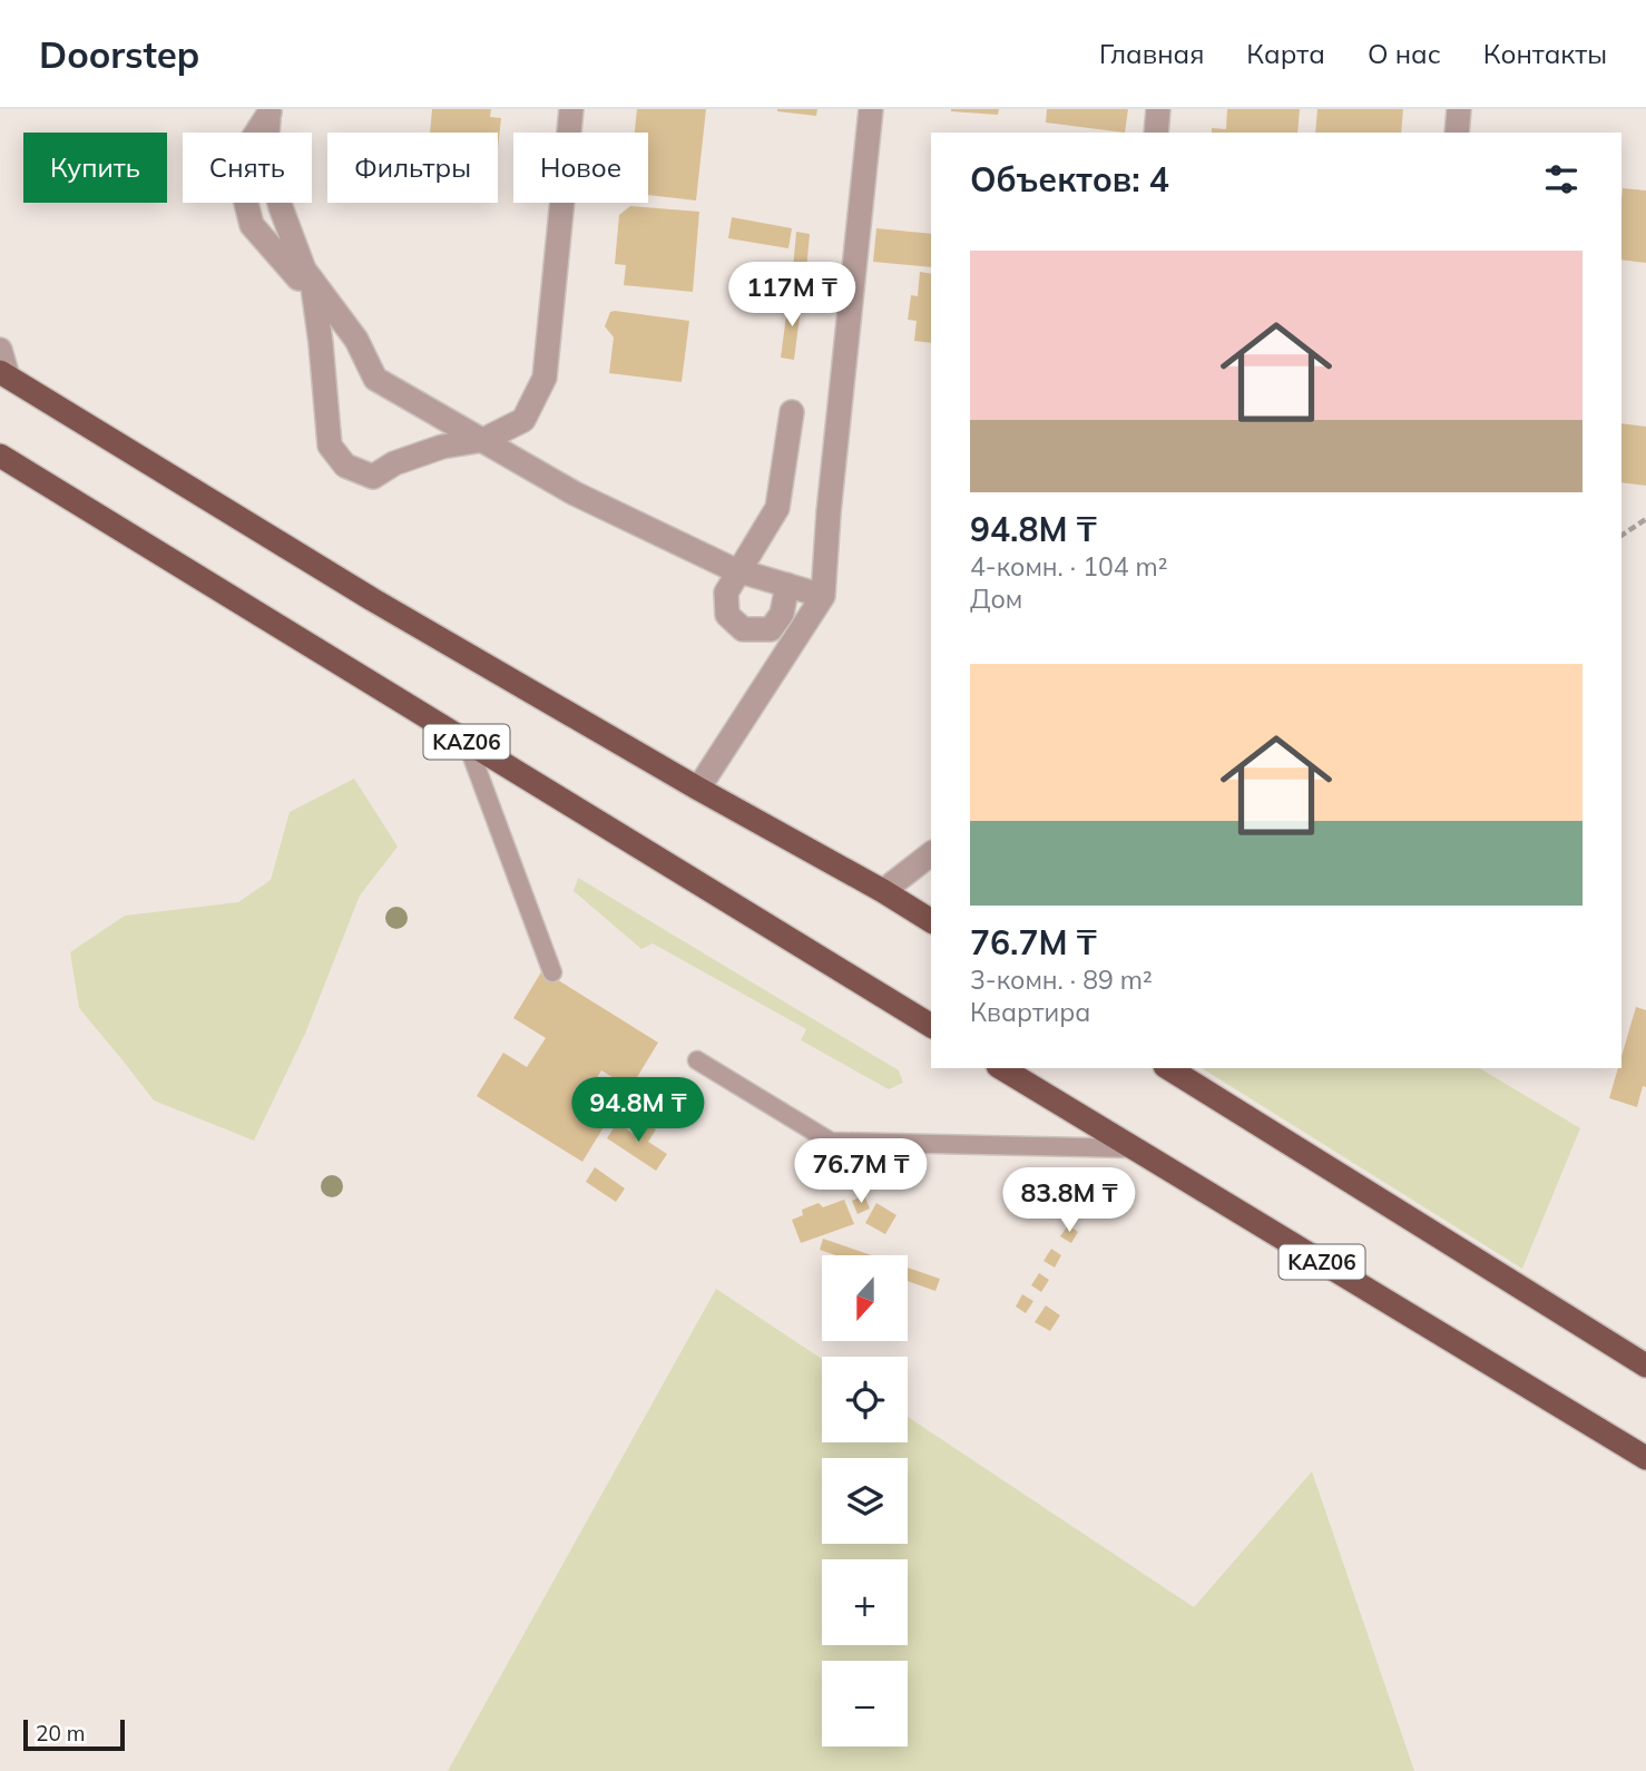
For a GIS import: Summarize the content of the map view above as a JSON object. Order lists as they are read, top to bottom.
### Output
{
  "streets": {
    "highway": ["KАZ06"]
  },
  "scale_bar": "20 m",
  "north": "bottom",
  "page": {
    "header": "Doorstep",
    "nav": [
      "Главная",
      "Карта",
      "О нас",
      "Контакты"
    ],
    "chip": [
      "Купить",
      "Снять",
      "Фильтры",
      "Новое"
    ],
    "heading": "Объектов: 4",
    "list": [
      {
        "name": "94.8M ₸",
        "note": "4-комн. · 104 m² · Дом"
      },
      {
        "name": "76.7M ₸",
        "note": "3-комн. · 89 m² · Квартира"
      }
    ],
    "price": [
      "117M ₸",
      "94.8M ₸",
      "76.7M ₸",
      "83.8M ₸"
    ],
    "map_buttons": ["+", "−"],
    "scale": "20 m"
  }
}
